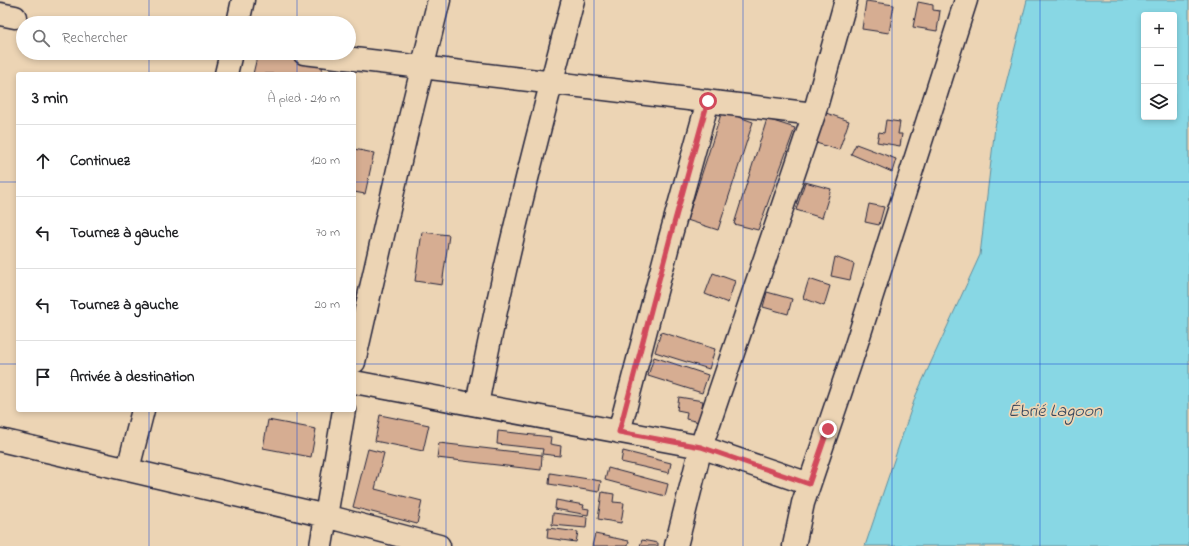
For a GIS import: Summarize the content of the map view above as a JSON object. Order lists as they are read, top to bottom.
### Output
{
  "water": ["Ébrié Lagoon"],
  "page": {
    "map_buttons": ["+", "−"],
    "search": "Rechercher",
    "heading": ["3 min", "À pied · 210 m"],
    "list": [
      ["Continuez", "120 m"],
      ["Tournez à gauche", "70 m"],
      ["Tournez à gauche", "20 m"],
      "Arrivée à destination"
    ]
  }
}
